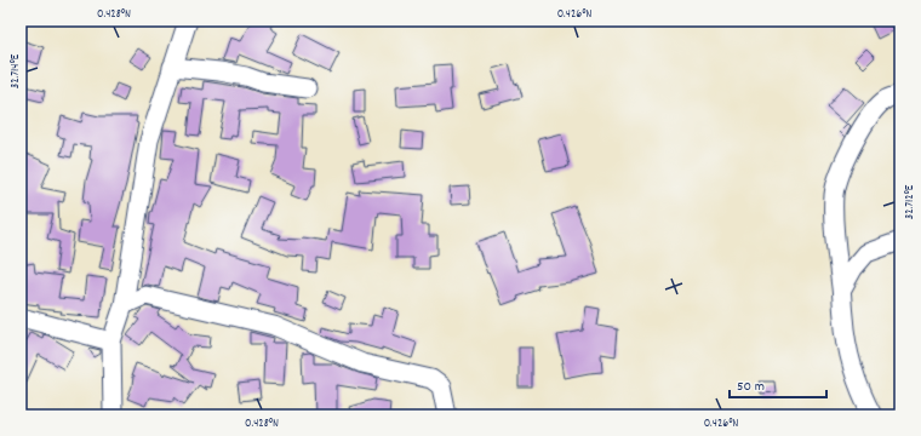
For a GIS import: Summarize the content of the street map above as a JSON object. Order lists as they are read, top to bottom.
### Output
{
  "scale_bar": "50 m",
  "coordinates": [
    "0.428°N",
    "0.426°N",
    "32.714°E",
    "32.712°E"
  ]
}
